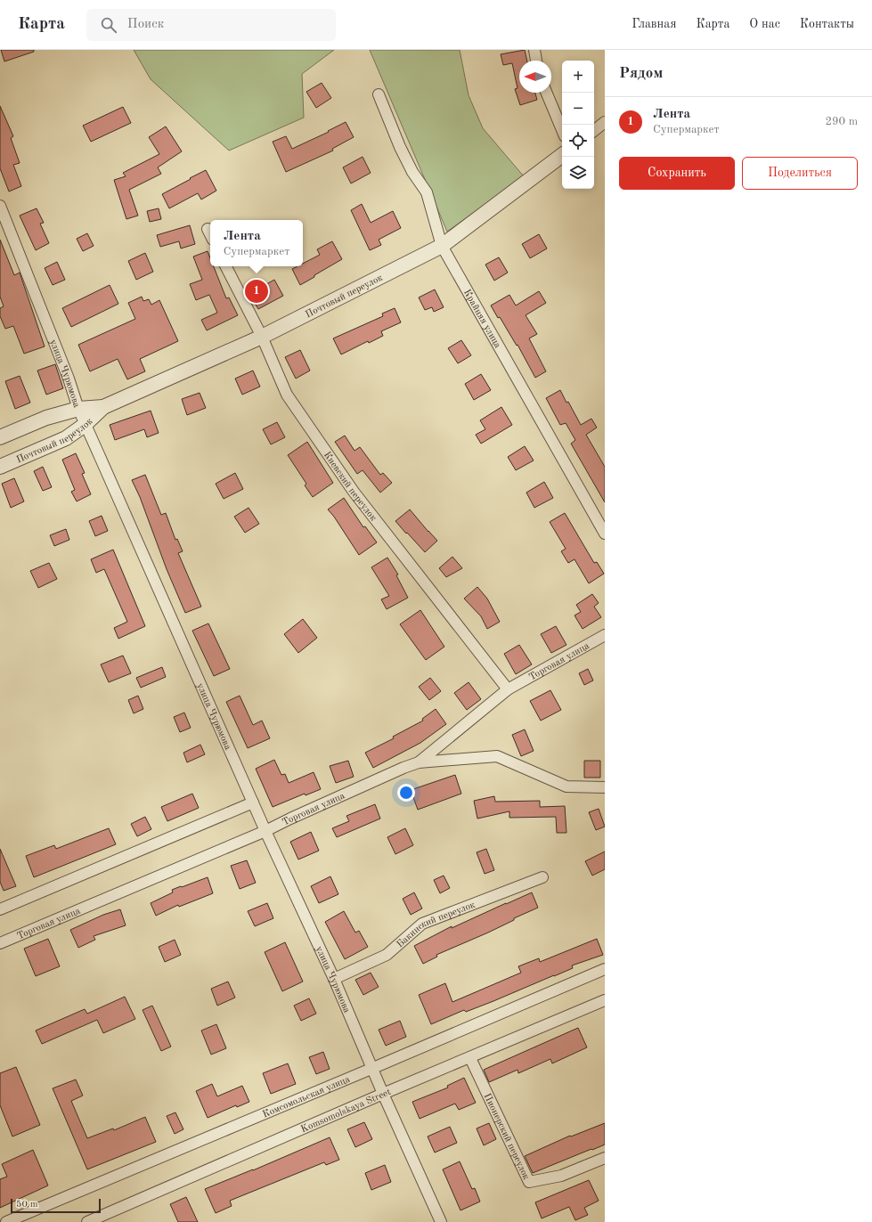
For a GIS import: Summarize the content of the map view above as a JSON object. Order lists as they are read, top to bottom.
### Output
{
  "streets": {
    "street": [
      "Почтовый переулок",
      "Крайняя улица",
      "улица Чурюмова",
      "Киевский переулок",
      "Торговая улица",
      "Бакинский переулок",
      "Комсомольская улица",
      "Komsomolskaya Street",
      "Пионерский переулок"
    ]
  },
  "crossings": [
    ["Почтовый переулок", "Крайняя улица"],
    ["Почтовый переулок", "улица Чурюмова"],
    ["Почтовый переулок", "Киевский переулок"],
    ["улица Чурюмова", "Торговая улица"],
    ["улица Чурюмова", "Бакинский переулок"],
    ["улица Чурюмова", "Комсомольская улица"],
    ["улица Чурюмова", "Komsomolskaya Street"],
    ["Киевский переулок", "Торговая улица"],
    ["Komsomolskaya Street", "Пионерский переулок"]
  ],
  "scale_bar": "50 m",
  "north": "left",
  "page": {
    "header": "Карта",
    "search": "Поиск",
    "nav": [
      "Главная",
      "Карта",
      "О нас",
      "Контакты"
    ],
    "heading": "Рядом",
    "map_buttons": ["+", "−"],
    "list": [
      {
        "mark": "1",
        "name": "Лента",
        "note": "Супермаркет",
        "value": "290 m"
      }
    ],
    "buttons": ["Сохранить", "Поделиться"],
    "popup": ["Лента", "Супермаркет"],
    "pins": "1",
    "scale": "50 m"
  }
}
